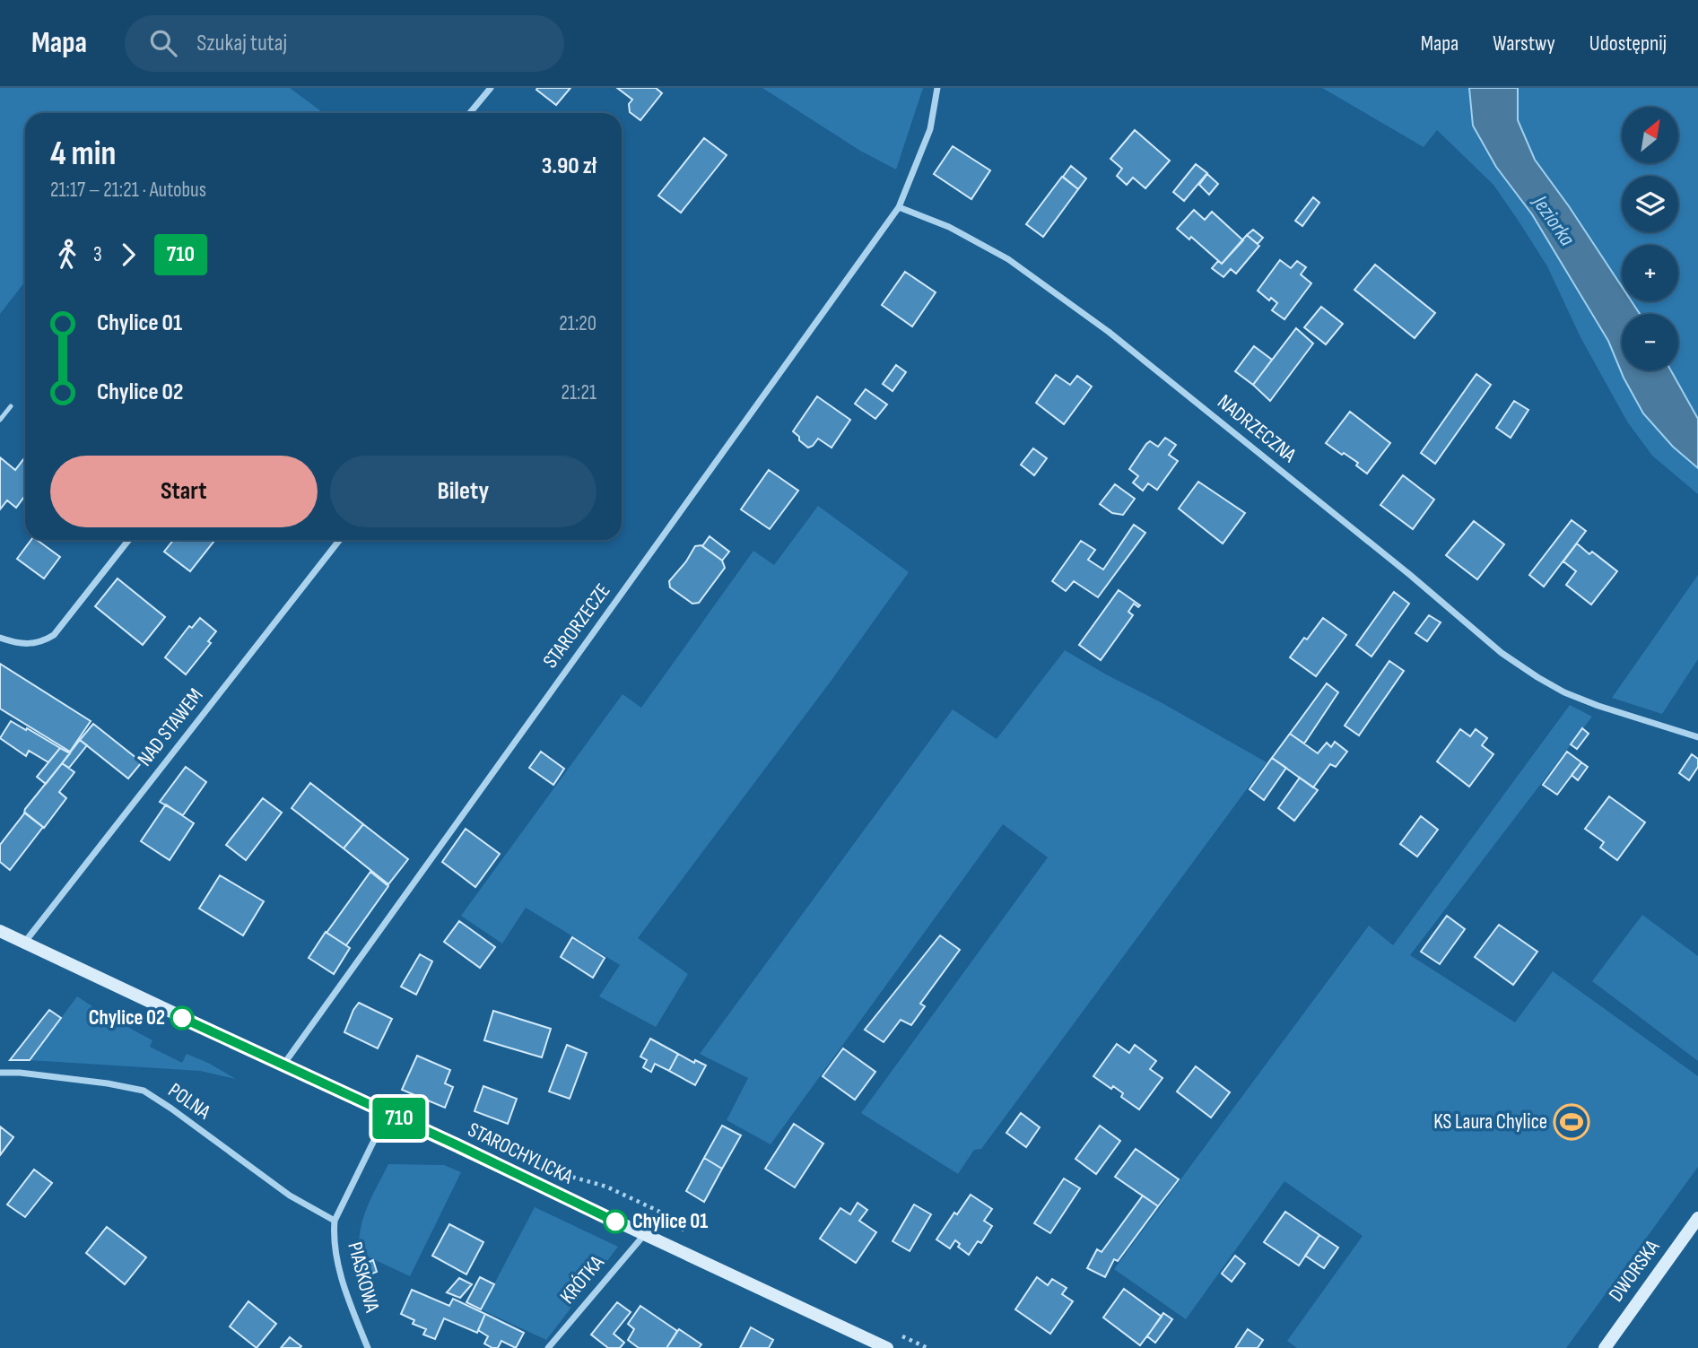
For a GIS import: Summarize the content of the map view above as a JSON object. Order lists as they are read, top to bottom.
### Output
{
  "streets": {
    "street": [
      "NADRZECZNA",
      "STARORZECZE",
      "NAD STAWEM",
      "POLNA",
      "STAROCHYLICKA",
      "DWORSKA",
      "PIASKOWA",
      "KRÓTKA"
    ]
  },
  "crossings": [
    ["NADRZECZNA", "STARORZECZE"],
    ["STARORZECZE", "STAROCHYLICKA"],
    ["NAD STAWEM", "STAROCHYLICKA"],
    ["POLNA", "PIASKOWA"],
    ["STAROCHYLICKA", "PIASKOWA"],
    ["STAROCHYLICKA", "KRÓTKA"]
  ],
  "water": ["Jeziorka"],
  "places": {
    "other": ["Chylice 02", "Chylice 01"],
    "sports": ["KS Laura Chylice"]
  },
  "lines": ["bus line 710"],
  "north": "top right",
  "page": {
    "header": "Mapa",
    "search": "Szukaj tutaj",
    "nav": ["Mapa", "Warstwy", "Udostępnij"],
    "on_map": "710",
    "map_buttons": ["+", "−"],
    "heading": ["4 min", "21:17 – 21:21 · Autobus", "3.90 zł"],
    "legs": ["3", "710"],
    "list": [
      {
        "name": "Chylice 01",
        "value": "21:20"
      },
      {
        "name": "Chylice 02",
        "value": "21:21"
      }
    ],
    "buttons": ["Start", "Bilety"]
  }
}
